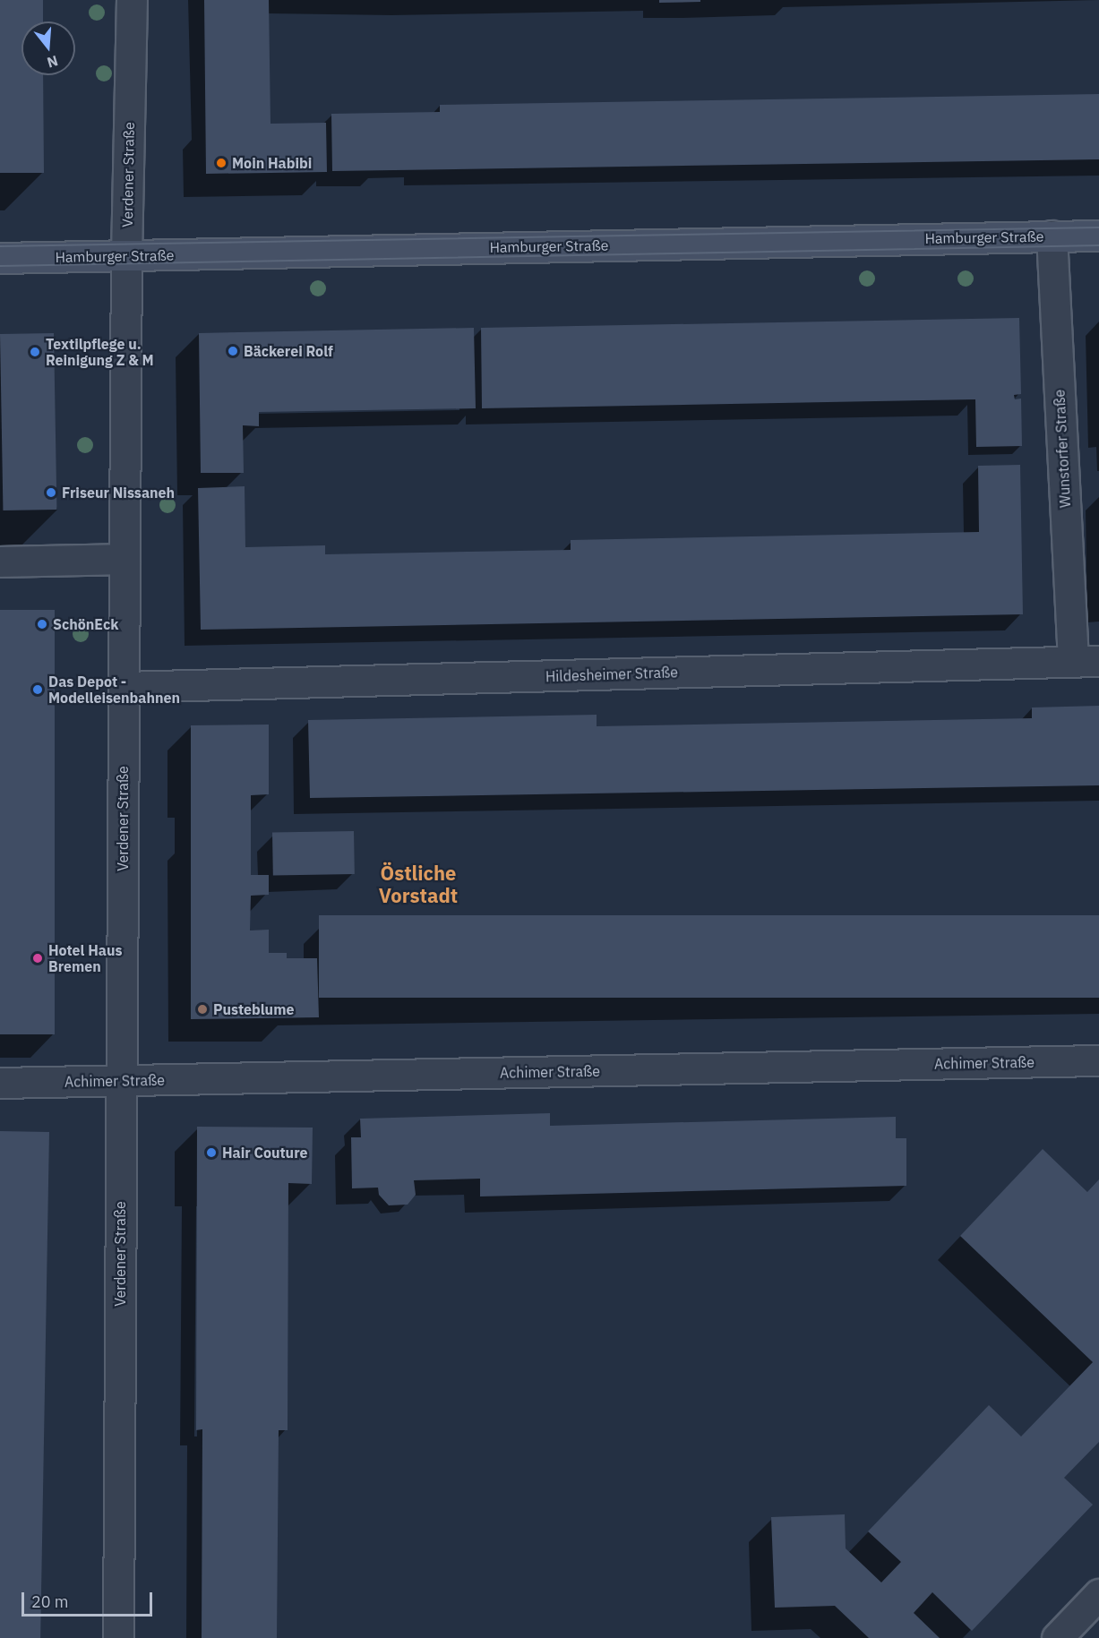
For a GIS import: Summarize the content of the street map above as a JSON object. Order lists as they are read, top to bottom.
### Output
{
  "streets": {
    "street": [
      "Verdener Straße",
      "Hamburger Straße",
      "Wunstorfer Straße",
      "Hildesheimer Straße",
      "Achimer Straße"
    ]
  },
  "crossings": [
    ["Verdener Straße", "Hamburger Straße"],
    ["Verdener Straße", "Hildesheimer Straße"],
    ["Verdener Straße", "Achimer Straße"],
    ["Hamburger Straße", "Wunstorfer Straße"],
    ["Wunstorfer Straße", "Hildesheimer Straße"]
  ],
  "districts": ["Östliche Vorstadt"],
  "places": [
    "Moin Habibi",
    "Bäckerei Rolf",
    "Textilpflege u. Reinigung Z & M",
    "Friseur Nissaneh",
    "SchönEck",
    "Das Depot - Modelleisenbahnen",
    "Hotel Haus Bremen",
    "Pusteblume",
    "Hair Couture"
  ],
  "scale_bar": "20 m",
  "north": "bottom"
}
